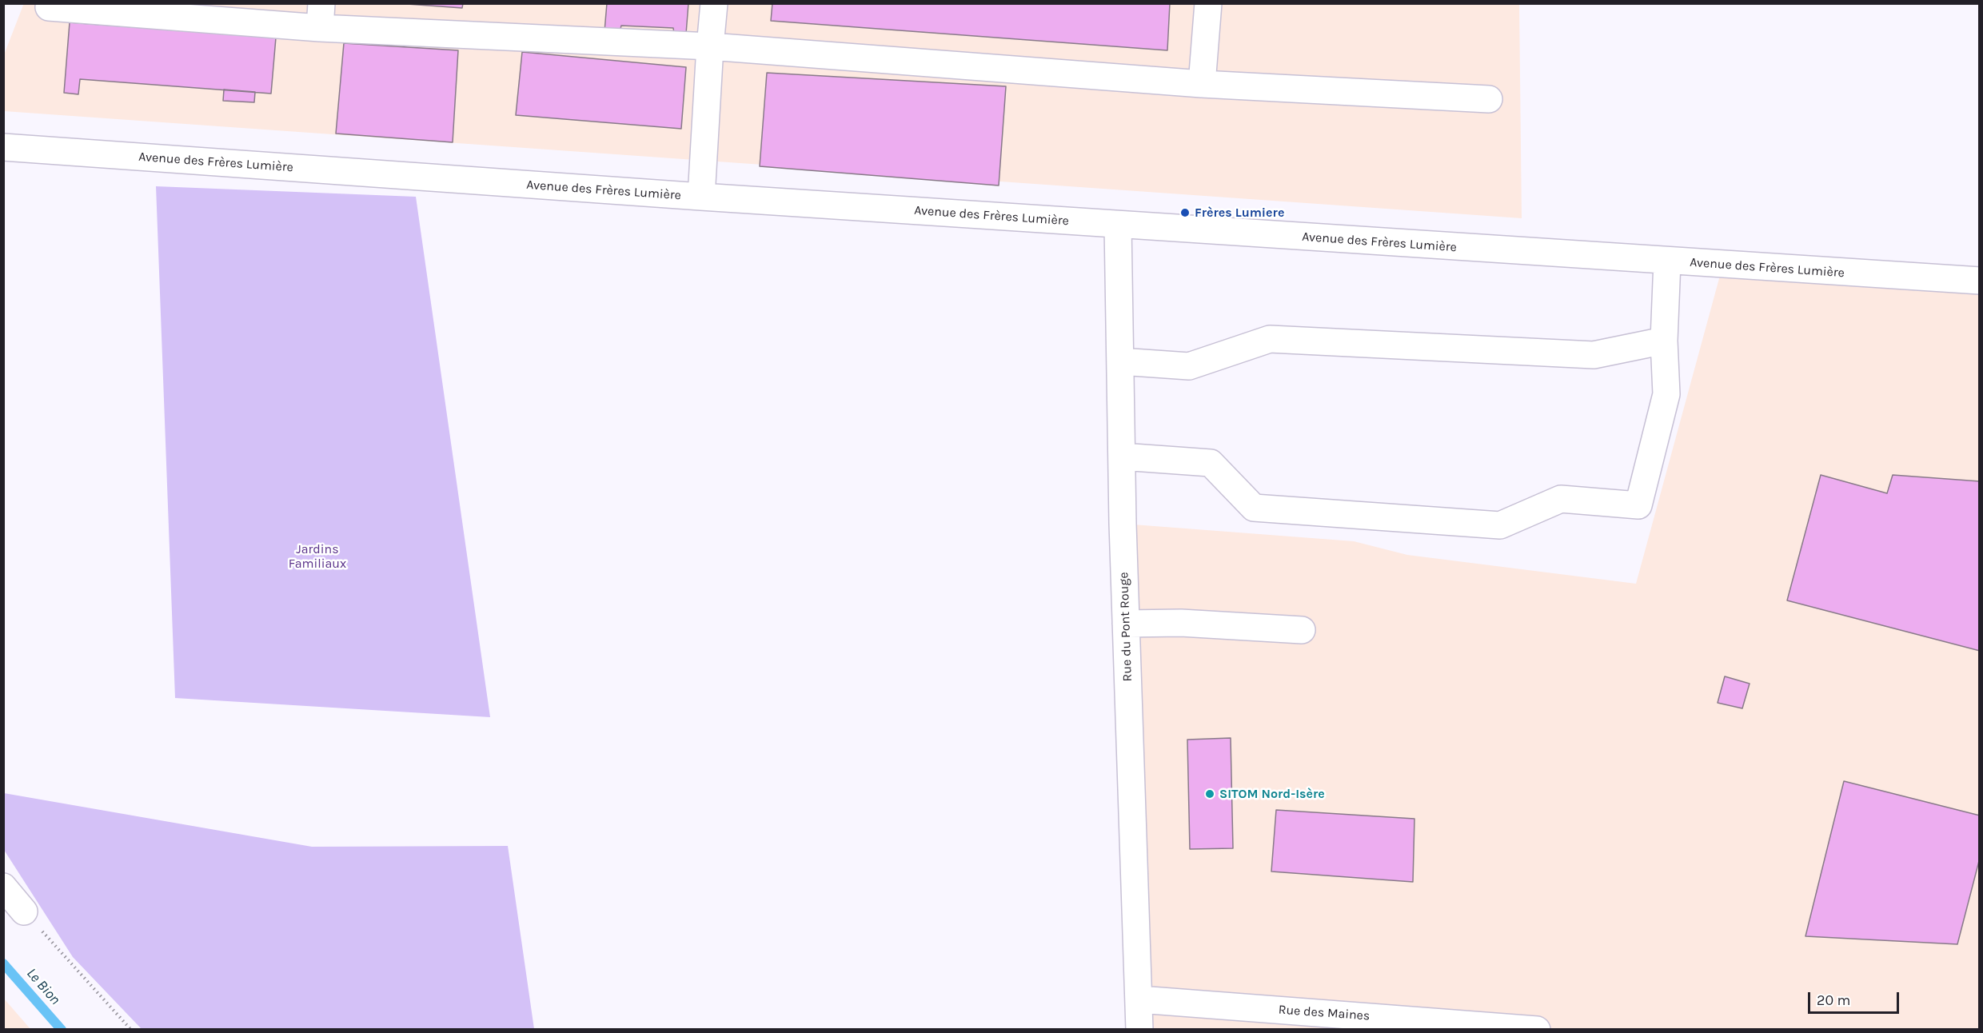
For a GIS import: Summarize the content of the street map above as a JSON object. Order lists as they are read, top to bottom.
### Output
{
  "streets": {
    "street": ["Avenue des Frères Lumière", "Rue du Pont Rouge", "Rue des Maines"]
  },
  "crossings": [
    ["Avenue des Frères Lumière", "Rue du Pont Rouge"],
    ["Rue du Pont Rouge", "Rue des Maines"]
  ],
  "water": ["Le Bion"],
  "parks": ["Jardins Familiaux"],
  "places": ["Frères Lumiere", "SITOM Nord-Isère"],
  "scale_bar": "20 m"
}
